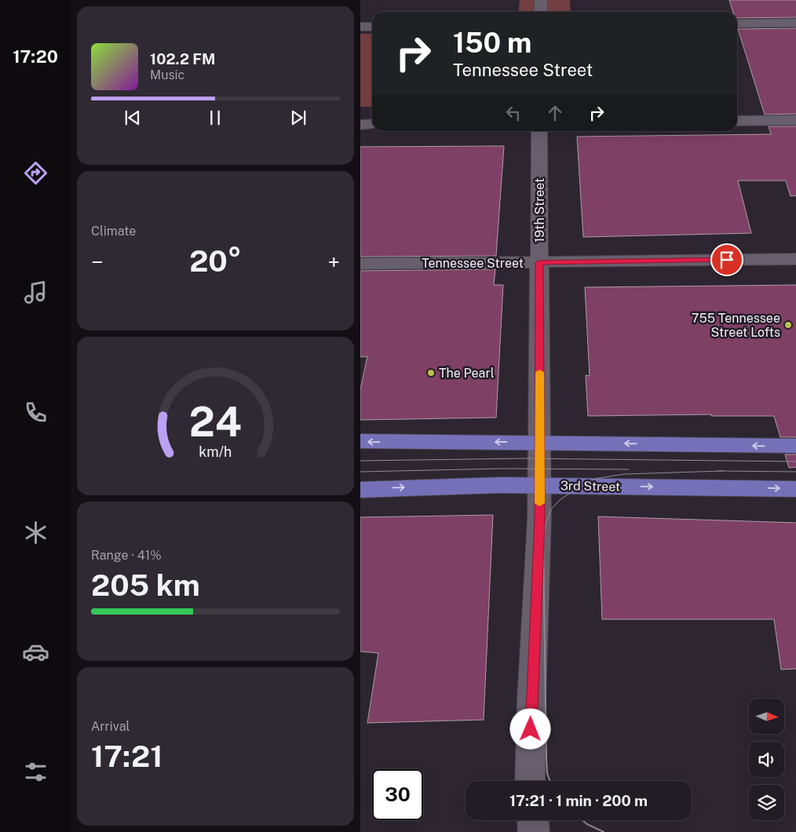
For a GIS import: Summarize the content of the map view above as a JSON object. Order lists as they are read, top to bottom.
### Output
{
  "streets": {
    "main road": ["3rd Street"],
    "street": ["19th Street", "Tennessee Street"]
  },
  "crossings": [
    ["19th Street", "Tennessee Street"],
    ["19th Street", "3rd Street"]
  ],
  "places": ["755 Tennessee Street Lofts", "The Pearl"],
  "north": "right",
  "page": {
    "tabs": "17:20",
    "turn": ["150 m", "Tennessee Street"],
    "song": ["102.2 FM", "Music"],
    "tile": [
      "Climate",
      ["Range · 41%", "205 km"],
      ["Arrival", "17:21"]
    ],
    "heat": ["−", "20°", "+"],
    "limit": "30",
    "trip": "17:21 · 1 min · 200 m",
    "gauge": ["24", "km/h"]
  }
}
